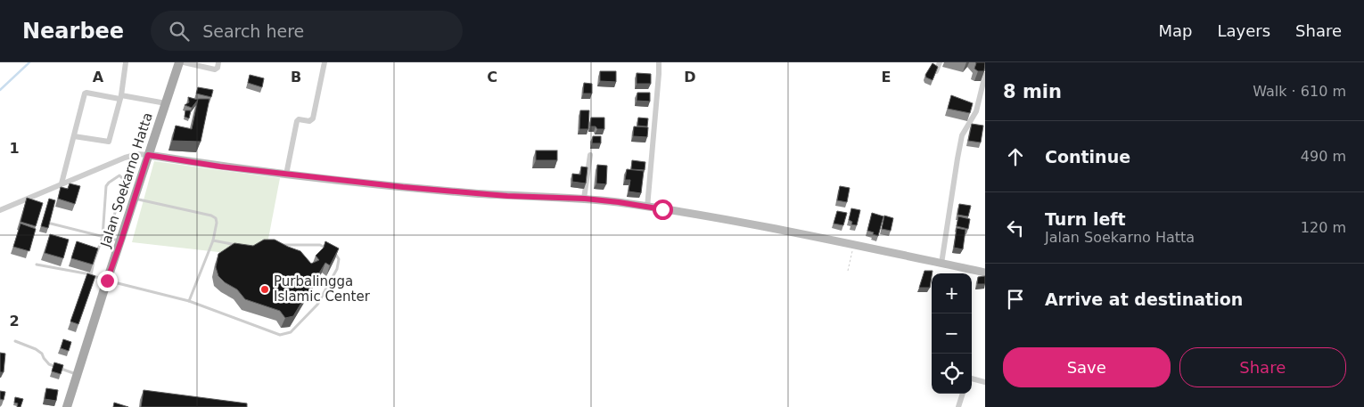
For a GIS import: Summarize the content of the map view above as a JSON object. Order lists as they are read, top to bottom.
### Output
{
  "streets": {
    "main road": ["Jalan Soekarno Hatta"]
  },
  "places": ["Purbalingga Islamic Center"],
  "page": {
    "header": "Nearbee",
    "search": "Search here",
    "nav": ["Map", "Layers", "Share"],
    "heading": ["8 min", "Walk · 610 m"],
    "list": [
      ["Continue", "490 m"],
      ["Turn left", "Jalan Soekarno Hatta", "120 m"],
      "Arrive at destination"
    ],
    "map_buttons": ["+", "−"],
    "buttons": ["Save", "Share"]
  },
  "grid": {
    "columns": [
      "A",
      "B",
      "C",
      "D",
      "E"
    ],
    "rows": ["1", "2"]
  }
}
